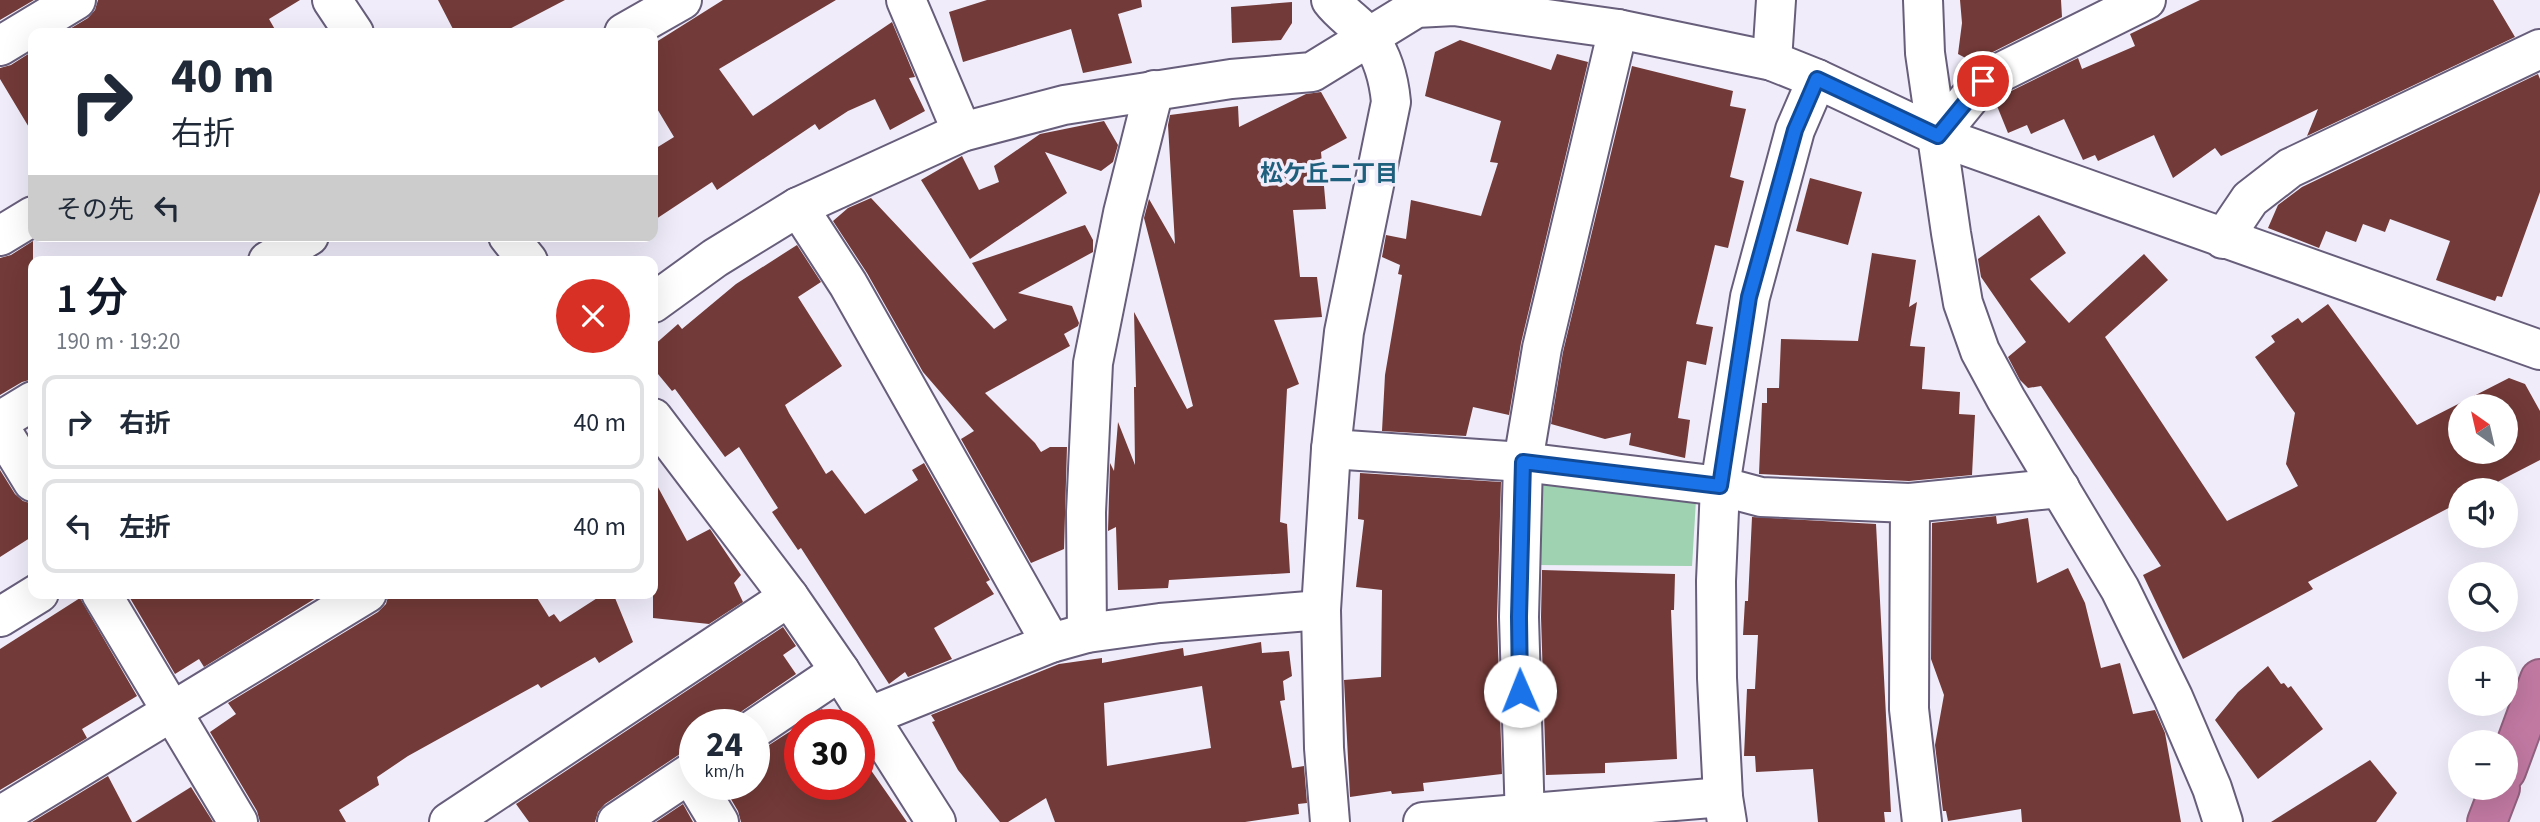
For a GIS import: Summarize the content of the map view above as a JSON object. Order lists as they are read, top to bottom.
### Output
{
  "districts": ["松ケ丘二丁目"],
  "north": "top left",
  "page": {
    "turn": ["40 m", "右折"],
    "then": "その先",
    "heading": ["1 分", "190 m · 19:20"],
    "list": [
      {
        "name": "右折",
        "value": "40 m"
      },
      {
        "name": "左折",
        "value": "40 m"
      }
    ],
    "map_buttons": ["+", "−"],
    "speed": "24 km/h",
    "limit": "30"
  }
}
